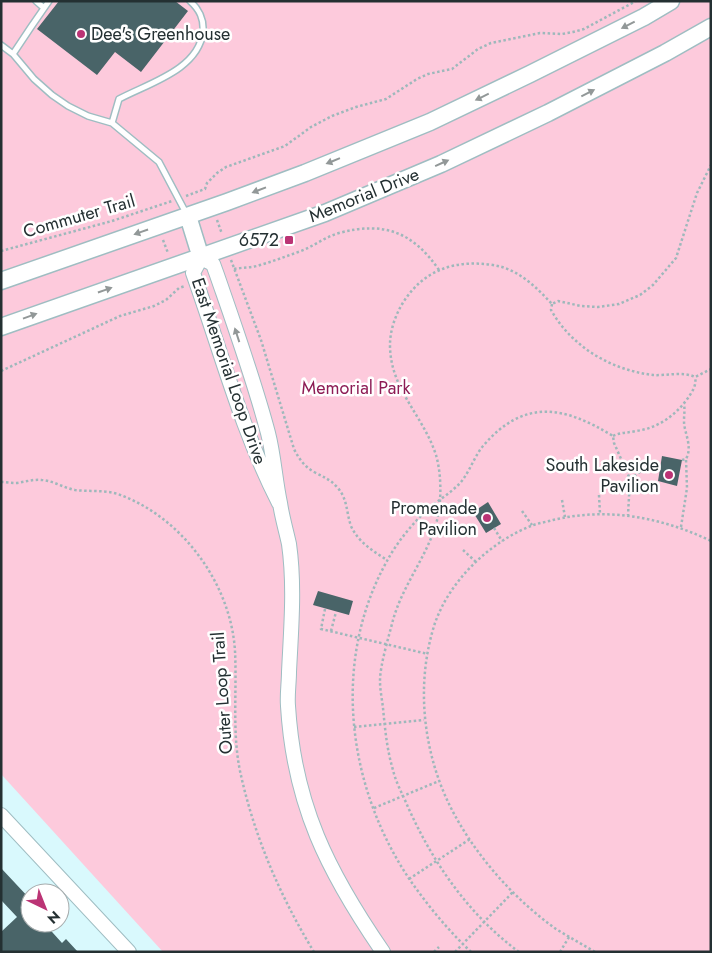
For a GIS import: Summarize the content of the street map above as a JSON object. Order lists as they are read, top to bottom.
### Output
{
  "streets": {
    "main road": ["Memorial Drive"],
    "street": ["East Memorial Loop Drive"],
    "path": ["Commuter Trail", "Outer Loop Trail"]
  },
  "crossings": [
    ["Memorial Drive", "East Memorial Loop Drive"]
  ],
  "parks": ["Memorial Park"],
  "places": {
    "other": ["Dee's Greenhouse", "South Lakeside Pavilion", "Promenade Pavilion"],
    "transit": ["6572"]
  },
  "north": "bottom right"
}
